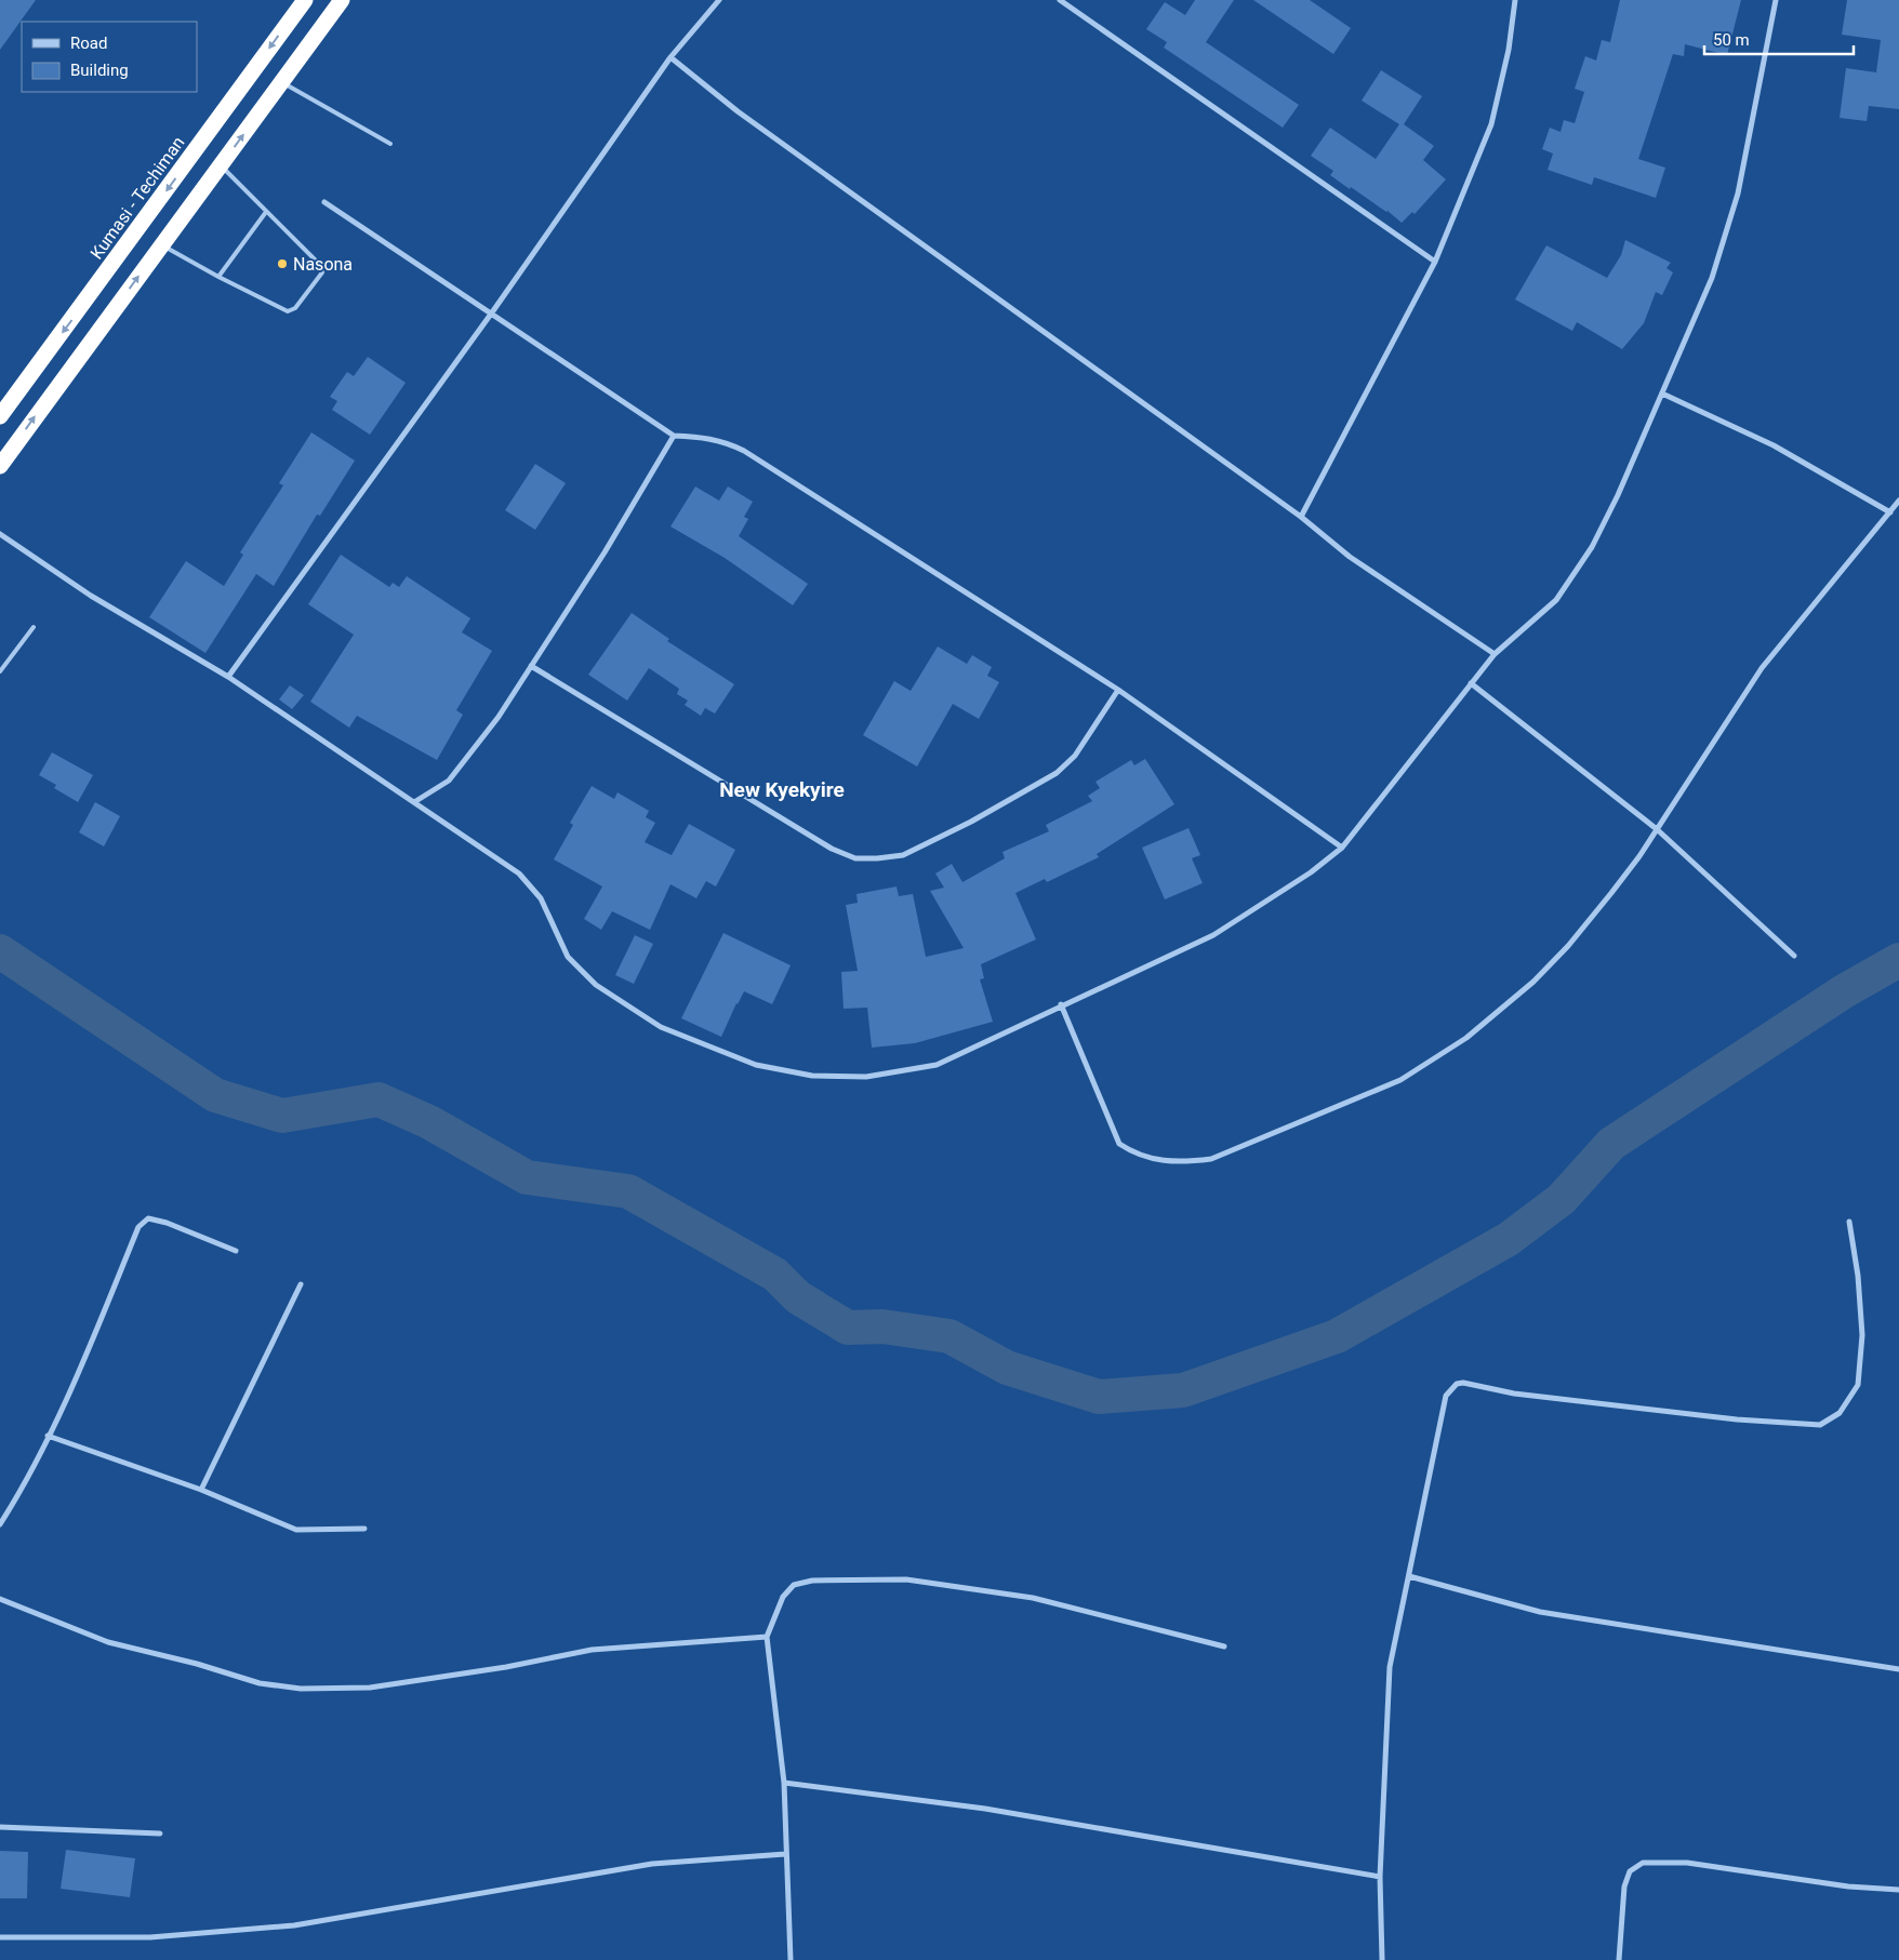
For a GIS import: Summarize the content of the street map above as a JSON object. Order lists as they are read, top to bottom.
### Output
{
  "streets": {
    "highway": ["Kumasi - Techiman"]
  },
  "districts": ["New Kyekyire"],
  "places": ["Nasona"],
  "legend": ["Road", "Building"],
  "scale_bar": "50 m"
}
